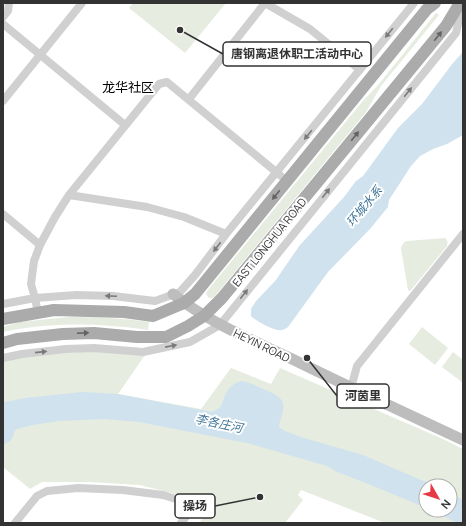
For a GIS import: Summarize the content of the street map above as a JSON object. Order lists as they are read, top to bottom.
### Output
{
  "streets": {
    "main road": ["EAST LONGHUA ROAD"],
    "street": ["HEYIN ROAD"]
  },
  "crossings": [
    ["EAST LONGHUA ROAD", "HEYIN ROAD"]
  ],
  "districts": ["龙华社区"],
  "water": ["环城水系", "李各庄河"],
  "places": ["唐钢离退休职工活动中心", "河茵里", "操场"],
  "north": "bottom right"
}
